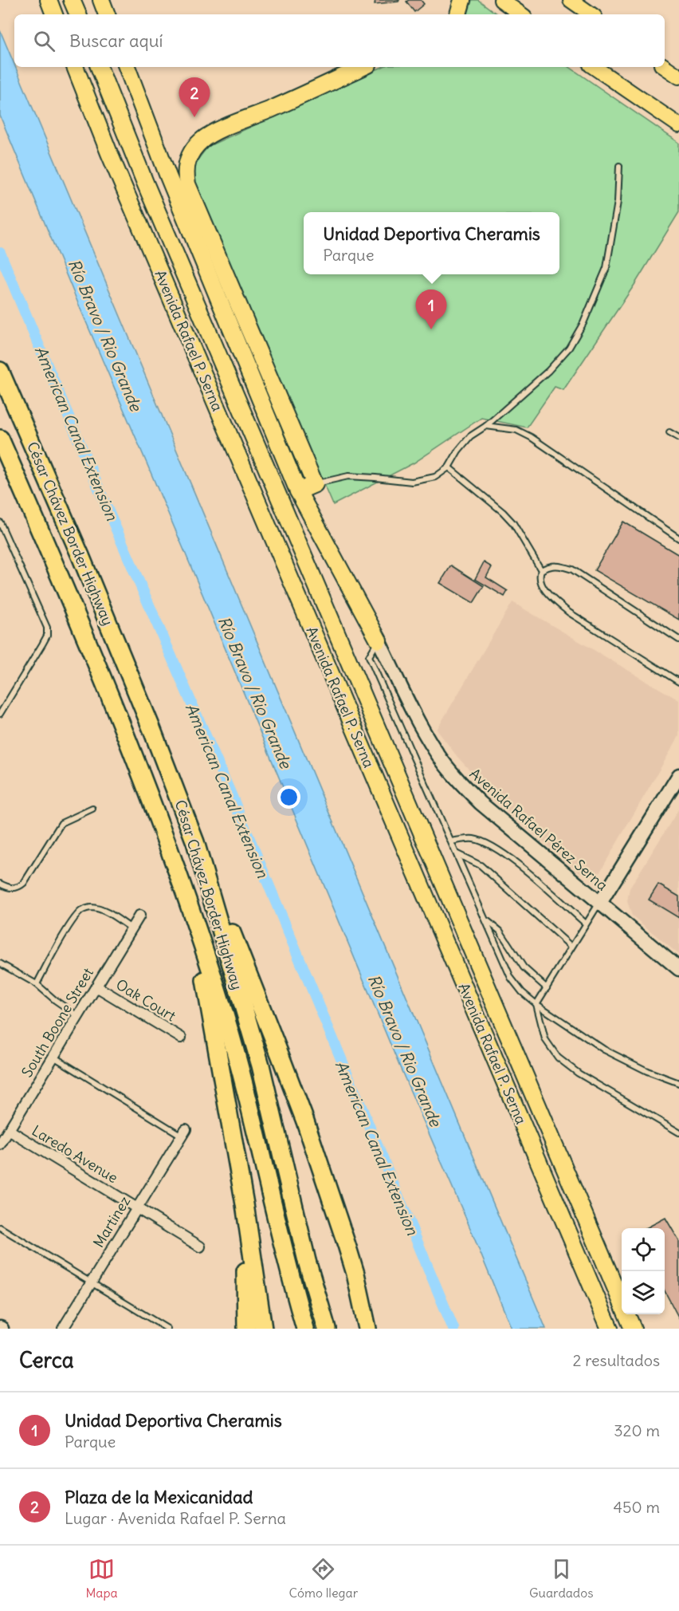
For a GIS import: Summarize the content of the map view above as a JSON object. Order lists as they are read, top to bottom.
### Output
{
  "streets": {
    "highway": ["Avenida Rafael P. Serna", "César Chávez Border Highway"],
    "main road": ["Avenida Rafael Pérez Serna"],
    "street": [
      "Oak Court",
      "South Boone Street",
      "Laredo Avenue",
      "Martinez"
    ]
  },
  "crossings": [
    ["Oak Court", "South Boone Street"],
    ["South Boone Street", "Laredo Avenue"],
    ["Laredo Avenue", "Martinez"]
  ],
  "water": ["Río Bravo / Rio Grande", "American Canal Extension"],
  "page": {
    "search": "Buscar aquí",
    "pins": ["2", "1"],
    "popup": ["Unidad Deportiva Cheramis", "Parque"],
    "heading": ["Cerca", "2 resultados"],
    "list": [
      {
        "mark": "1",
        "name": "Unidad Deportiva Cheramis",
        "note": "Parque",
        "value": "320 m"
      },
      {
        "mark": "2",
        "name": "Plaza de la Mexicanidad",
        "note": "Lugar · Avenida Rafael P. Serna",
        "value": "450 m"
      }
    ],
    "nav": ["Mapa", "Cómo llegar", "Guardados"]
  }
}
